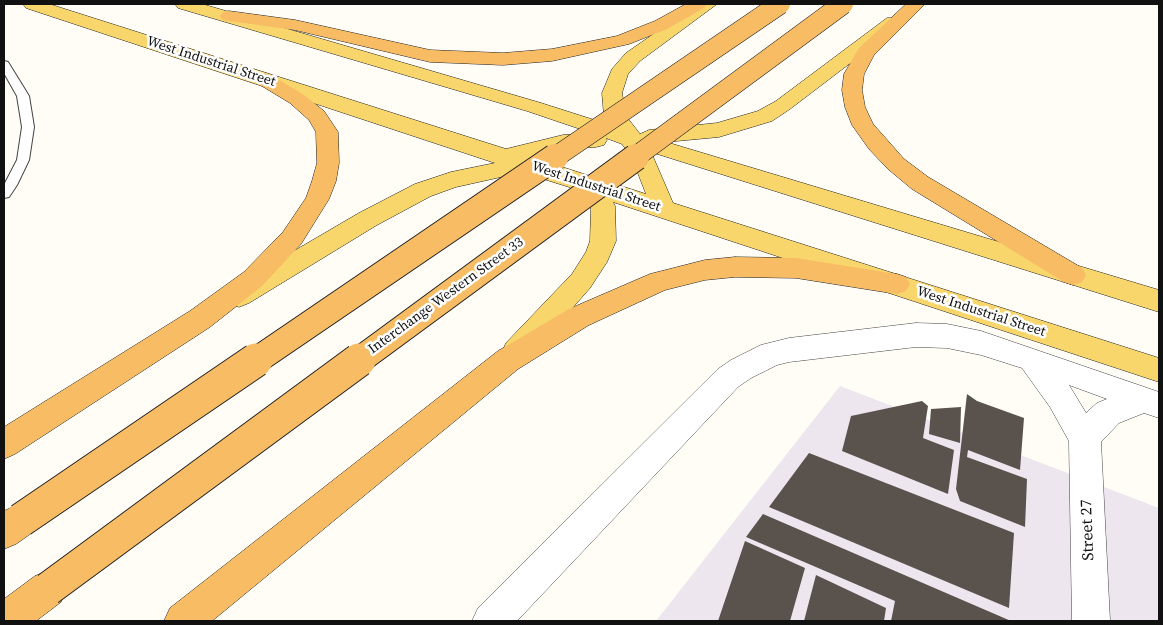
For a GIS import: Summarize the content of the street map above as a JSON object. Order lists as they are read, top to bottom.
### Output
{
  "streets": {
    "highway": ["Interchange Western Street 33"],
    "main road": ["West Industrial Street"],
    "street": ["Street 27"]
  }
}
